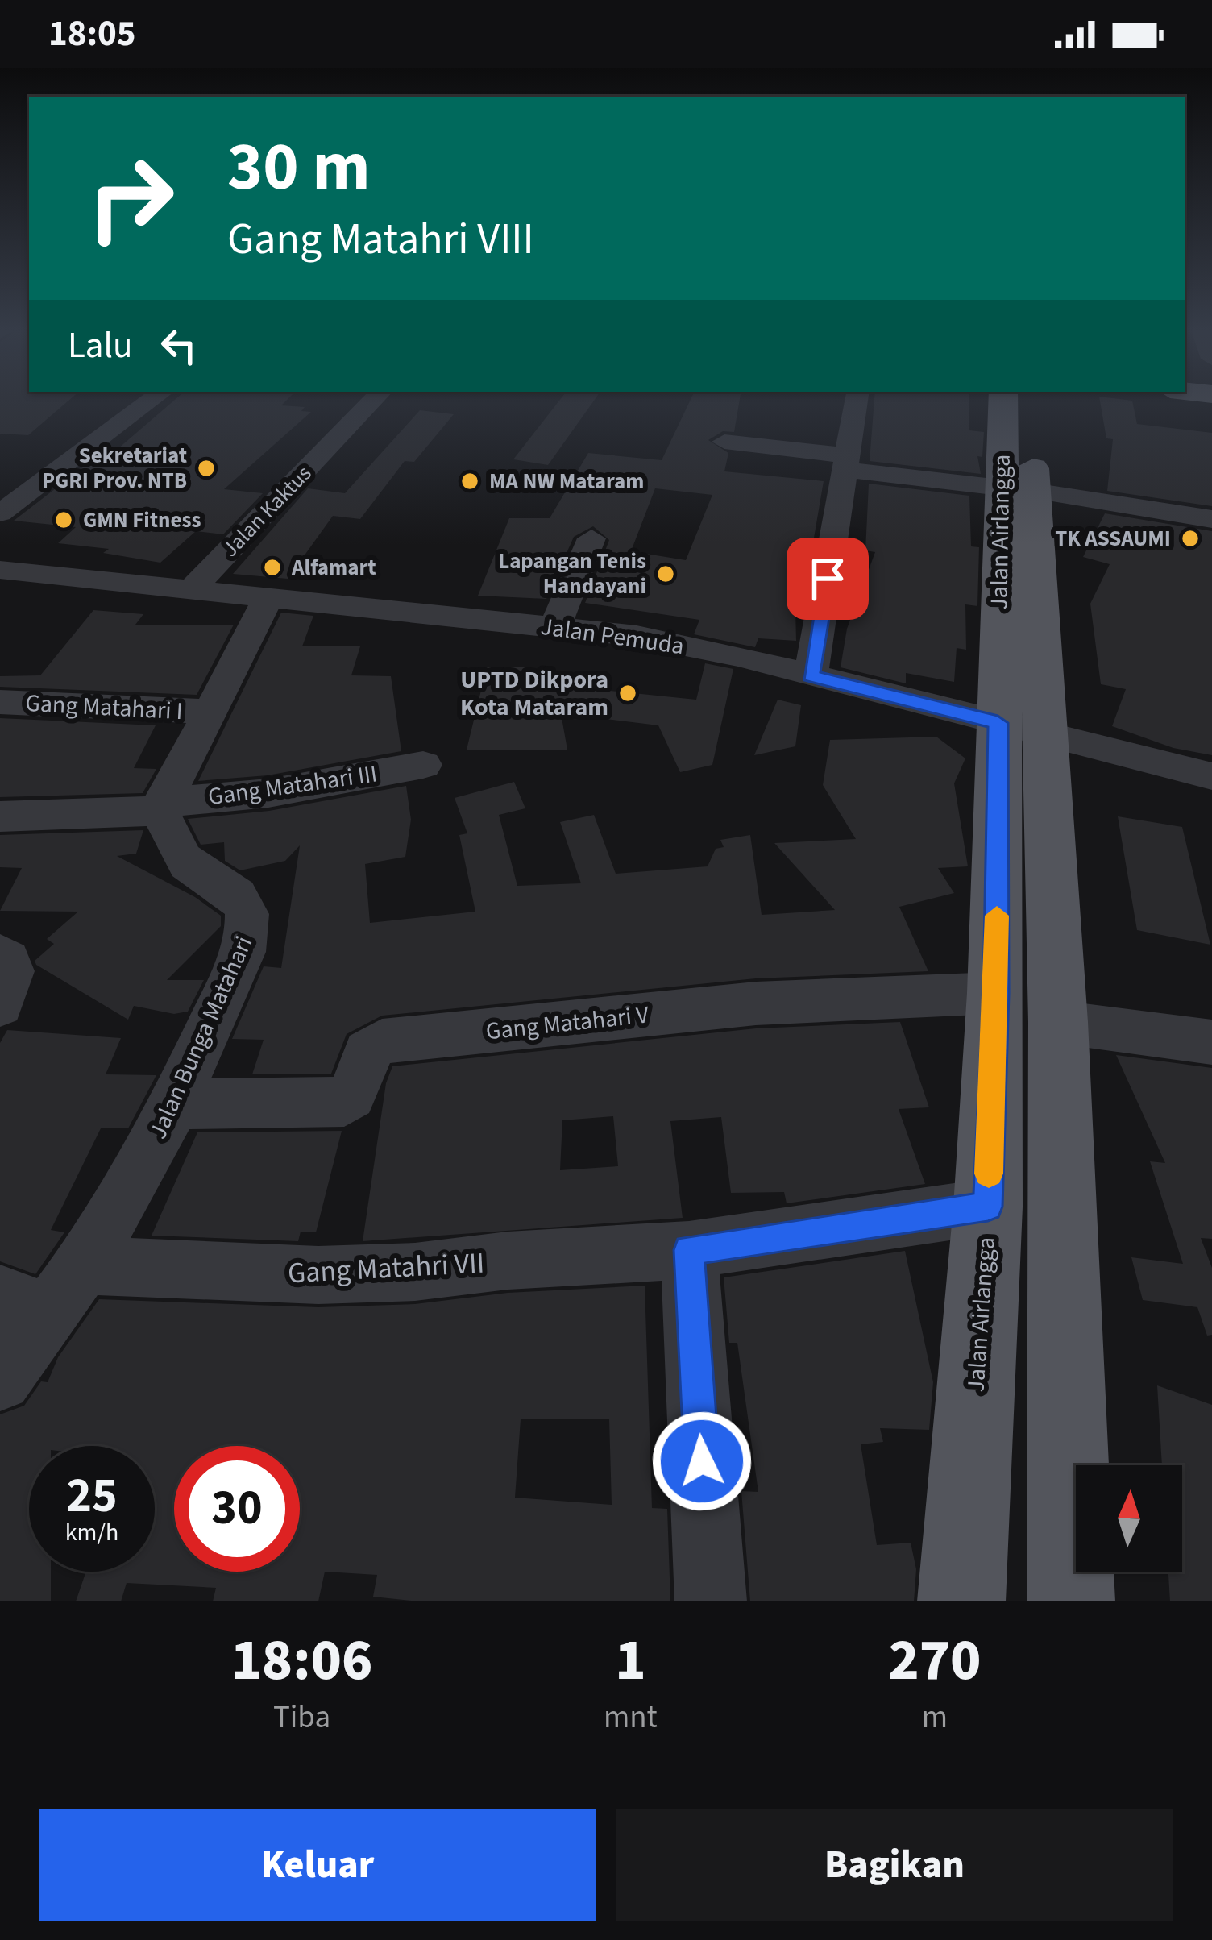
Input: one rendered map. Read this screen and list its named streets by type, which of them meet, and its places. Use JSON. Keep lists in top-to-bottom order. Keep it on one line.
{"streets":{"main road":["Jalan Airlangga"],"street":["Jalan Kaktus","Jalan Pemuda","Gang Matahari I","Gang Matahari III","Gang Matahari V","Jalan Bunga Matahari","Gang Matahri VII"]},"crossings":[["Jalan Kaktus","Jalan Pemuda"],["Jalan Airlangga","Jalan Pemuda"],["Jalan Airlangga","Gang Matahari V"],["Jalan Airlangga","Gang Matahri VII"],["Gang Matahari III","Jalan Bunga Matahari"],["Gang Matahari V","Jalan Bunga Matahari"],["Jalan Bunga Matahari","Gang Matahri VII"]],"places":["Sekretariat PGRI Prov. NTB","MA NW Mataram","GMN Fitness","TK ASSAUMI","Alfamart","Lapangan Tenis Handayani","UPTD Dikpora Kota Mataram"],"north":"top","page":{"status":"18:05","turn":["30 m","Gang Matahri VIII"],"then":"Lalu","speed":"25 km/h","limit":"30","eta":["18:06","Tiba","1","mnt","270","m"],"buttons":["Keluar","Bagikan"]}}
